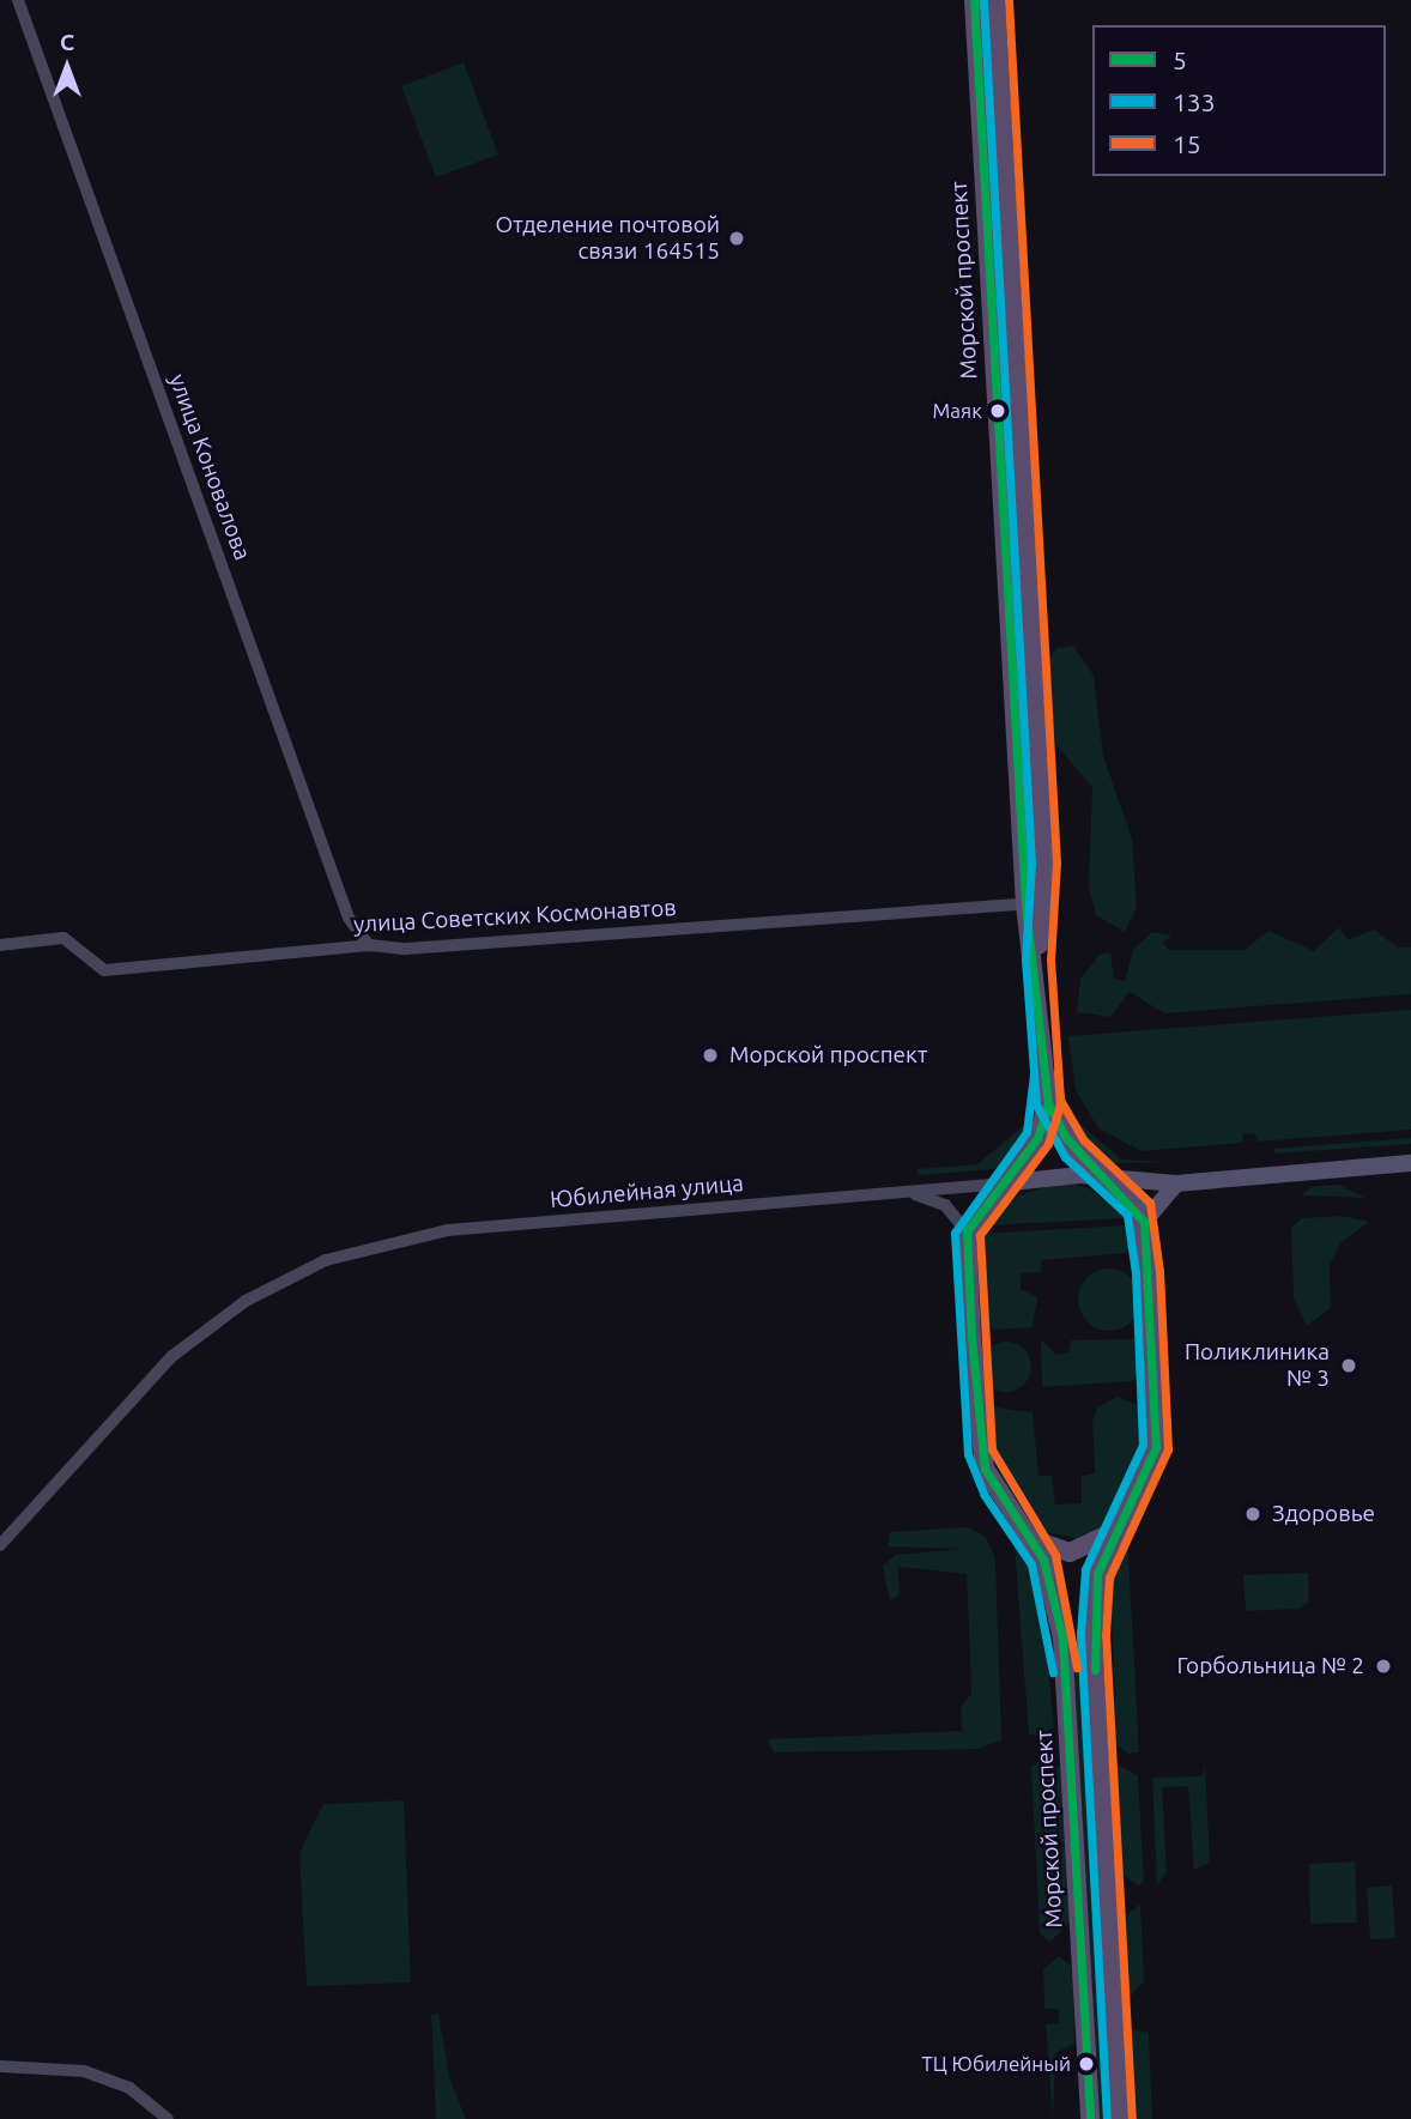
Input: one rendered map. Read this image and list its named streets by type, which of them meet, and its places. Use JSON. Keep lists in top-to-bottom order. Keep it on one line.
{"streets":{"main road":["Морской проспект","Юбилейная улица"],"street":["улица Коновалова","улица Советских Космонавтов"]},"crossings":[["Морской проспект","улица Советских Космонавтов"],["Морской проспект","Юбилейная улица"],["улица Коновалова","улица Советских Космонавтов"]],"places":["Отделение почтовой связи 164515","Маяк","Морской проспект","Поликлиника № 3","Здоровье","Горбольница № 2","ТЦ Юбилейный"],"lines":["transit line 5","transit line 15","transit line 133"],"legend":["5","133","15"],"north":"top"}
